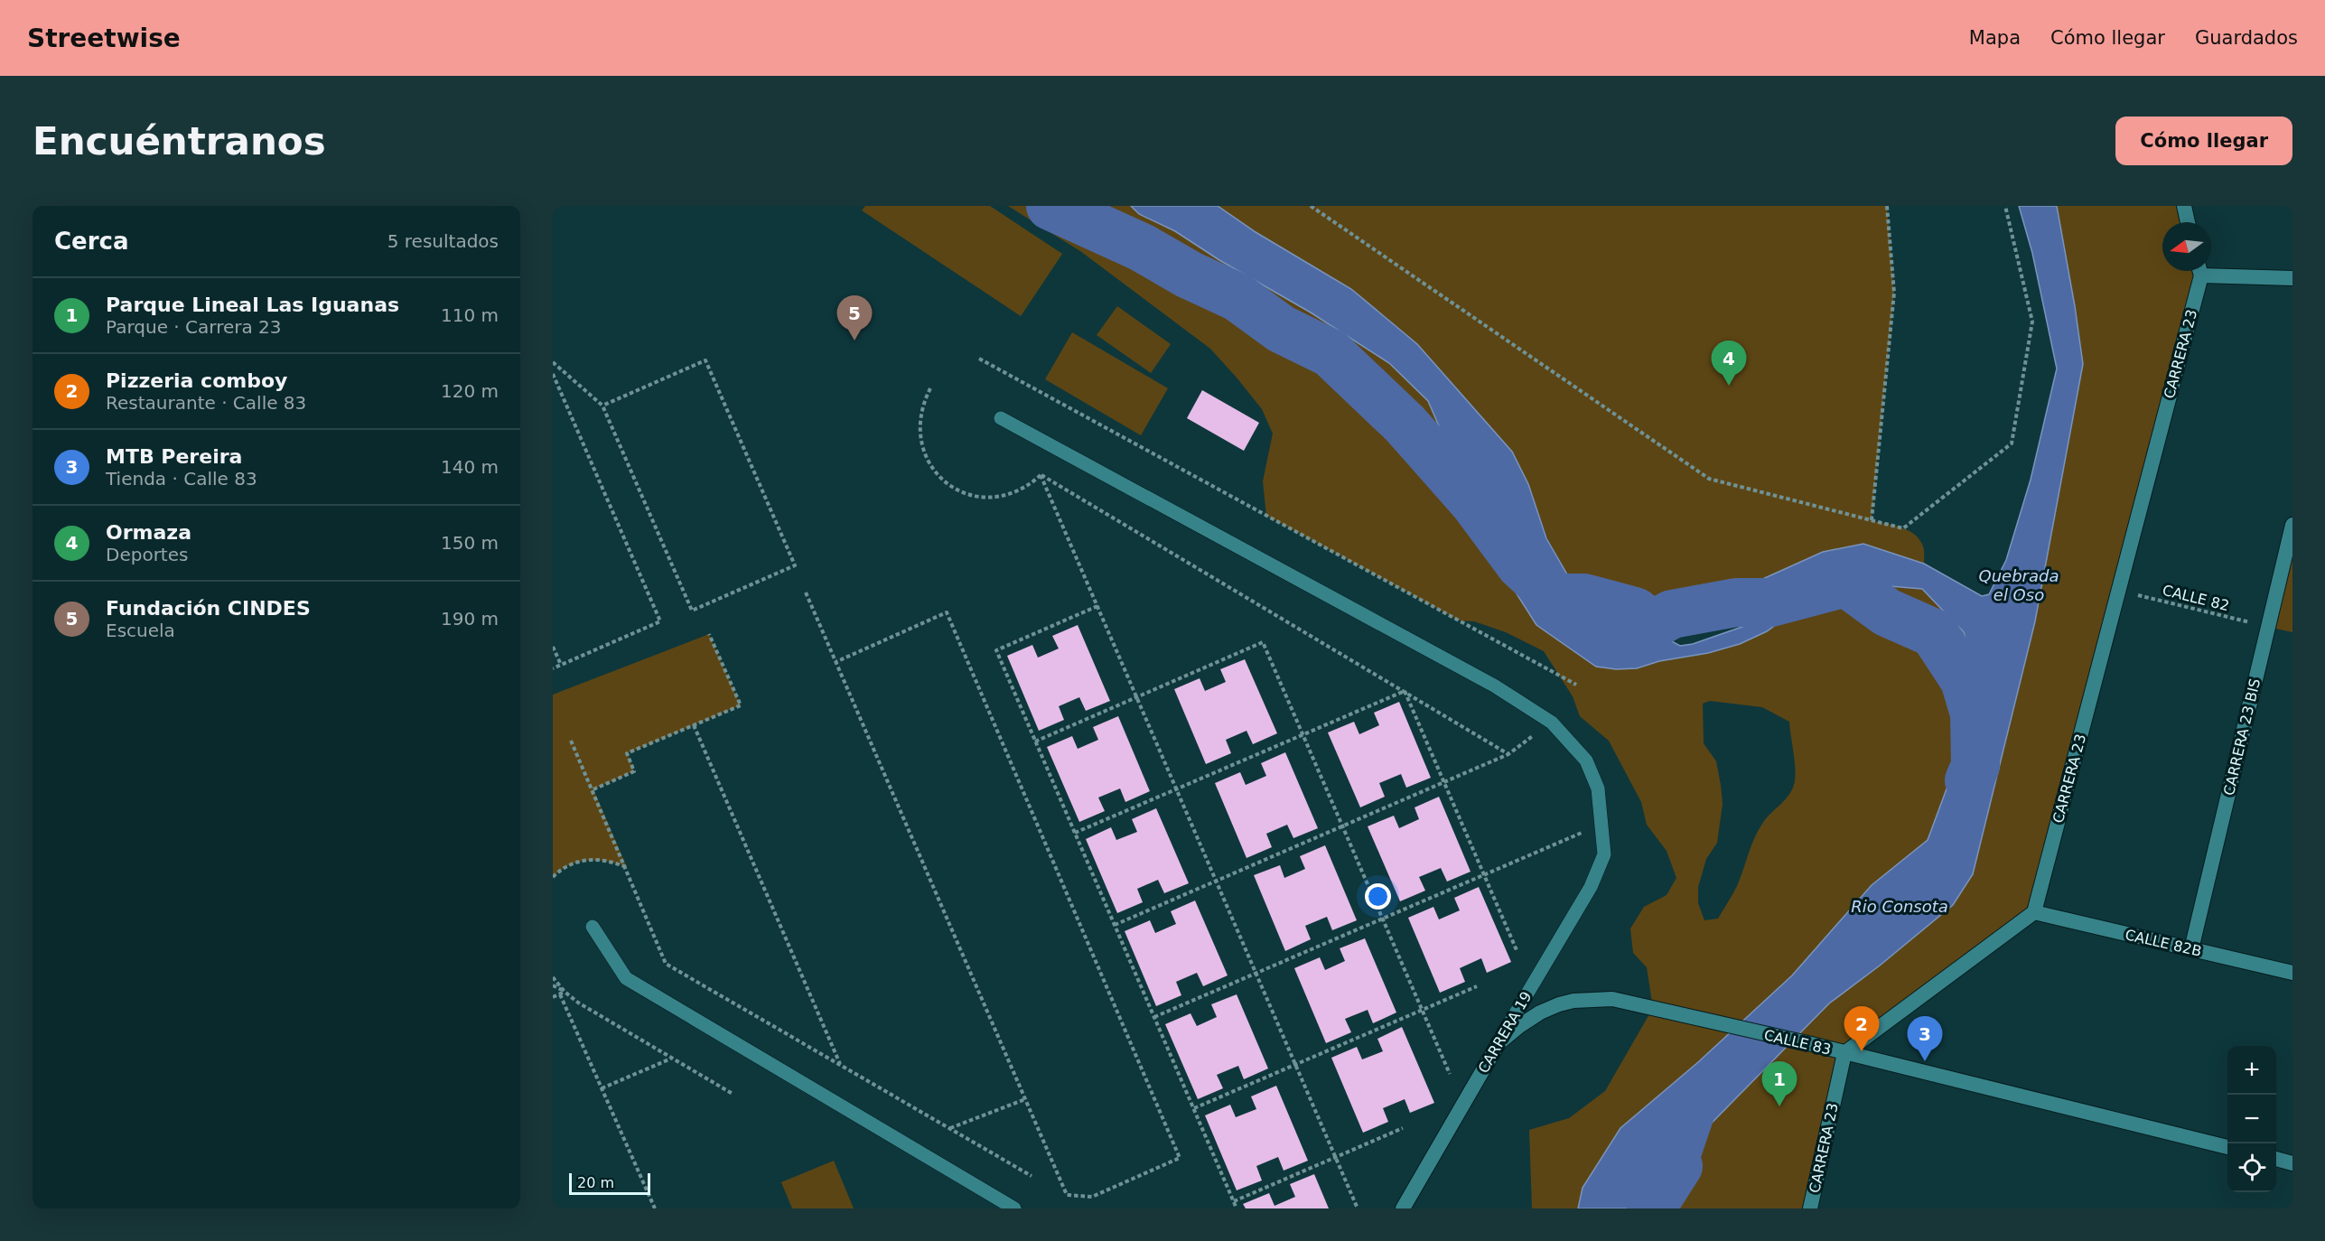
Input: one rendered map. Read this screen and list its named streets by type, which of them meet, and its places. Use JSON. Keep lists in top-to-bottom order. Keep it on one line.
{"streets":{"street":["CARRERA 23","CARRERA 23 BIS","CALLE 82B","CARRERA 19","CALLE 83"],"path":["CALLE 82"]},"crossings":[["CARRERA 23","CALLE 82"],["CARRERA 23","CALLE 82B"],["CARRERA 23","CALLE 83"],["CALLE 82","CARRERA 23 BIS"],["CARRERA 23 BIS","CALLE 82B"],["CARRERA 19","CALLE 83"]],"water":["Quebrada el Oso","Rio Consota"],"scale_bar":"20 m","north":"left","page":{"header":"Streetwise","nav":["Mapa","Cómo llegar","Guardados"],"buttons":"Cómo llegar","title":"Encuéntranos","heading":["Cerca","5 resultados"],"list":[{"mark":"1","name":"Parque Lineal Las Iguanas","note":"Parque · Carrera 23","value":"110 m"},{"mark":"2","name":"Pizzeria comboy","note":"Restaurante · Calle 83","value":"120 m"},{"mark":"3","name":"MTB Pereira","note":"Tienda · Calle 83","value":"140 m"},{"mark":"4","name":"Ormaza","note":"Deportes","value":"150 m"},{"mark":"5","name":"Fundación CINDES","note":"Escuela","value":"190 m"}],"pins":["5","4","2","3","1"],"map_buttons":["+","−"],"scale":"20 m"}}
